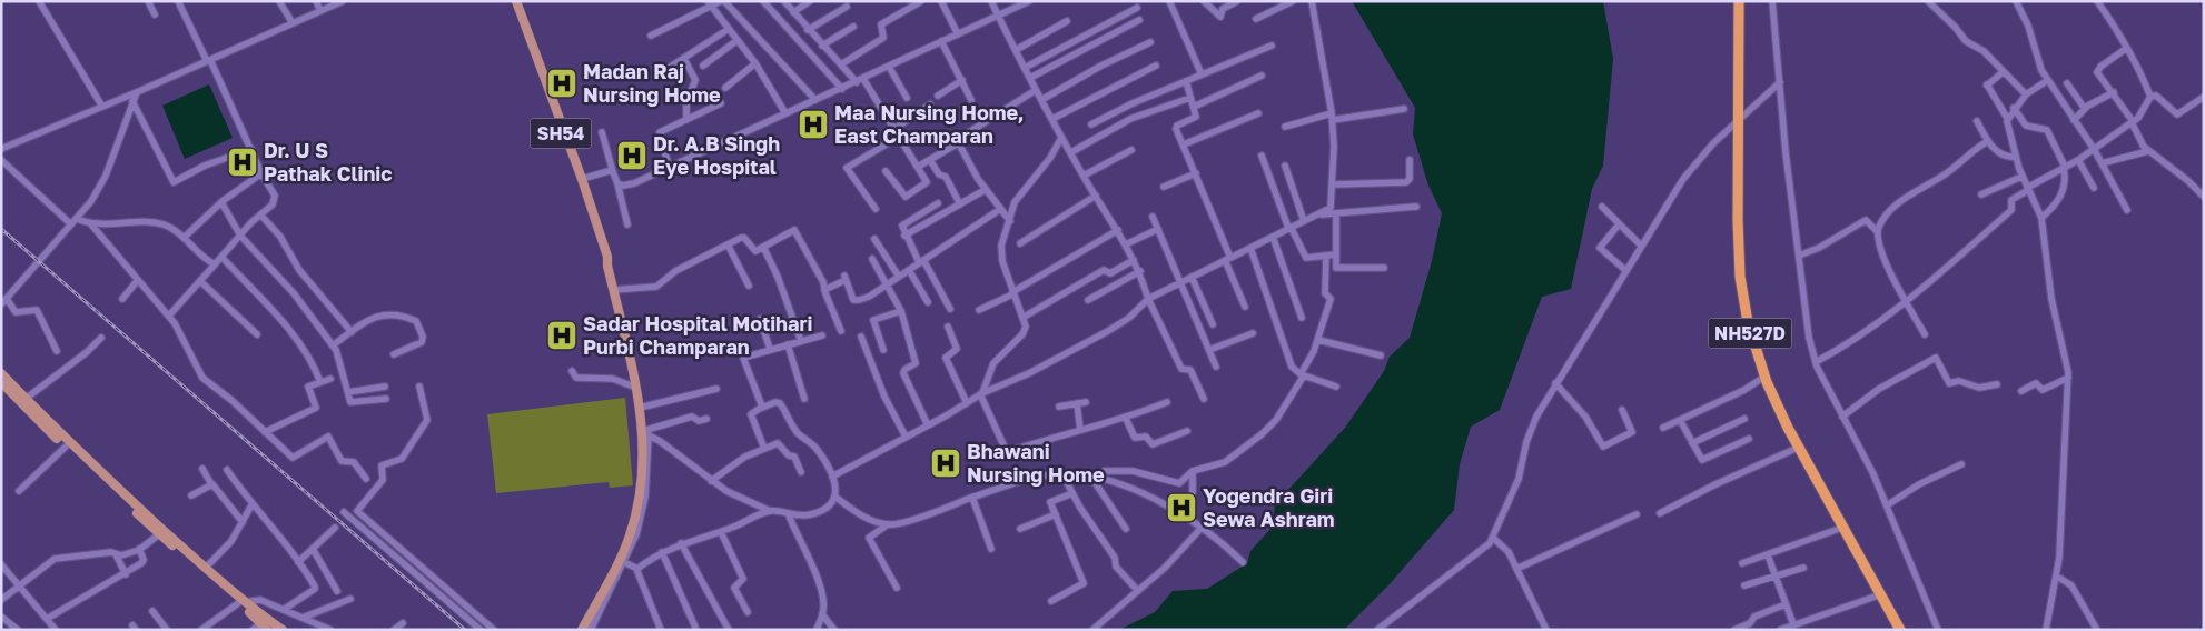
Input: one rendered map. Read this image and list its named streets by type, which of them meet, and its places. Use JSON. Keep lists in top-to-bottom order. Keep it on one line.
{"streets":{"highway":["NH527D"],"main road":["SH54"]},"places":{"hospital":["Madan Raj Nursing Home","Maa Nursing Home, East Champaran","Dr. A.B Singh Eye Hospital","Dr. U S Pathak Clinic","Sadar Hospital Motihari Purbi Champaran","Bhawani Nursing Home","Yogendra Giri Sewa Ashram"]}}
